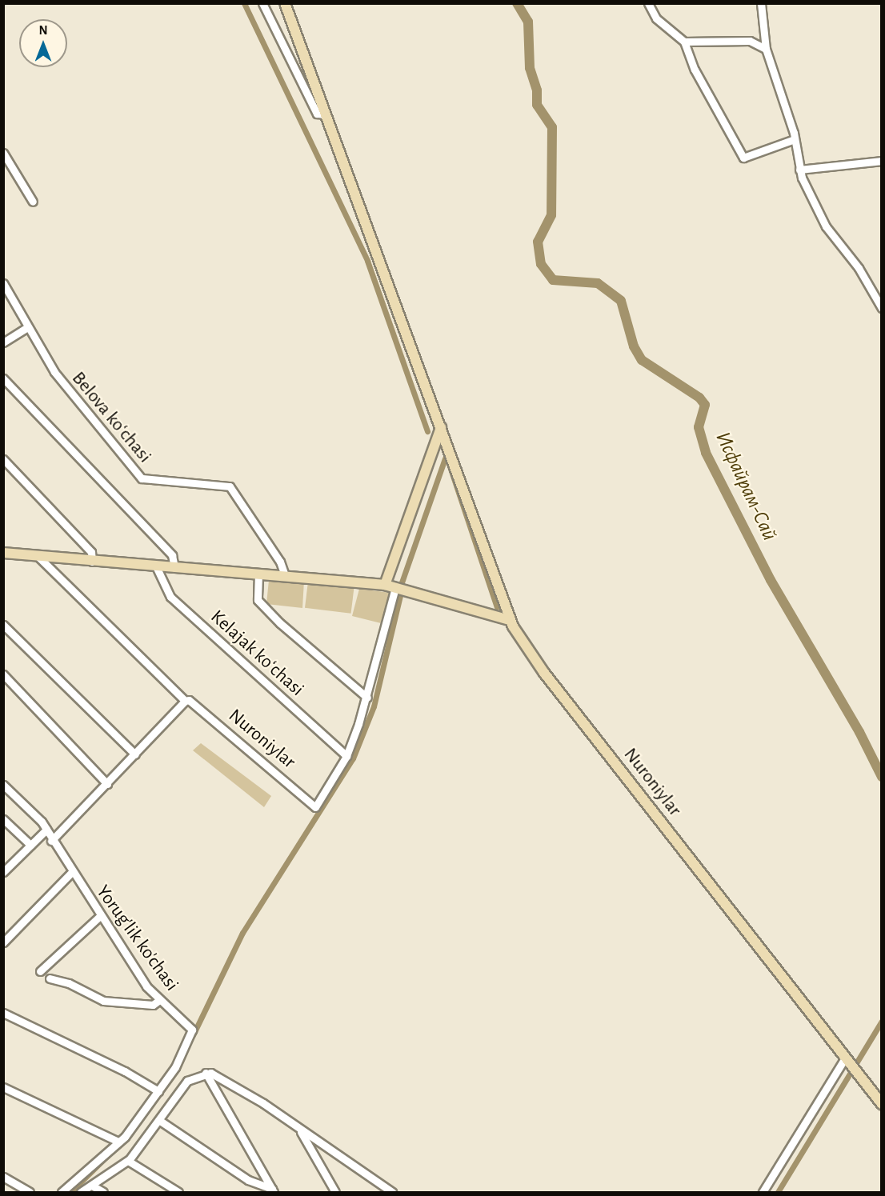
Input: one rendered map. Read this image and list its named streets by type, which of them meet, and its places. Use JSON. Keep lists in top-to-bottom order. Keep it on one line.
{"streets":{"main road":["Nuroniylar"],"street":["Belova koʻchasi","Kelajak koʻchasi","Yorug'lik ko'chasi"]},"crossings":[["Kelajak koʻchasi","Nuroniylar"]],"water":["Исфайрам-Сай"],"north":"top"}
